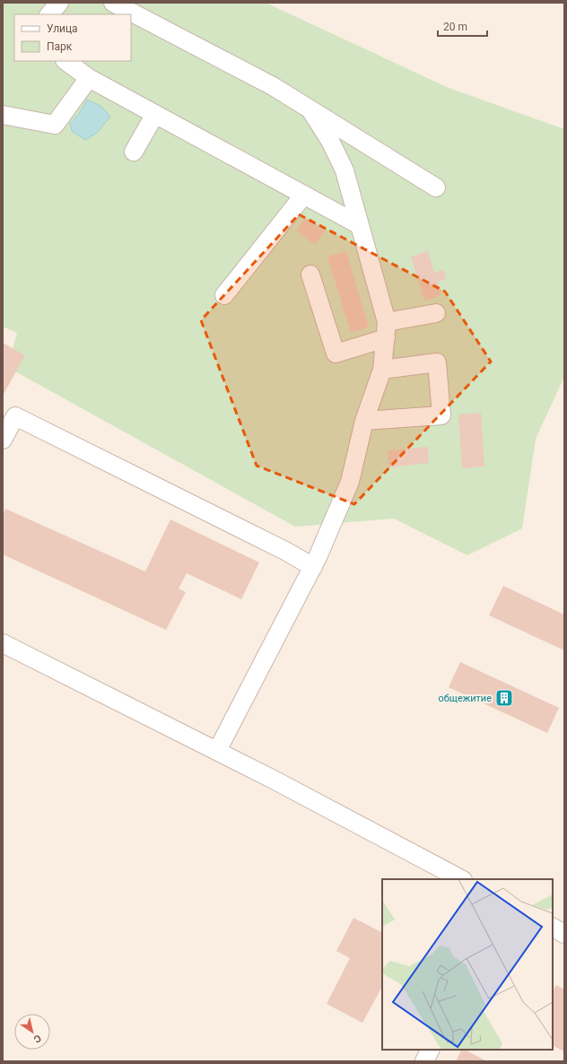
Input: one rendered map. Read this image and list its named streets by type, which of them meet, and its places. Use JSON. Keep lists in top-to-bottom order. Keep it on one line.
{"places":{"building":["общежитие"]},"legend":["Улица","Парк"],"scale_bar":"20 m","north":"bottom right"}
